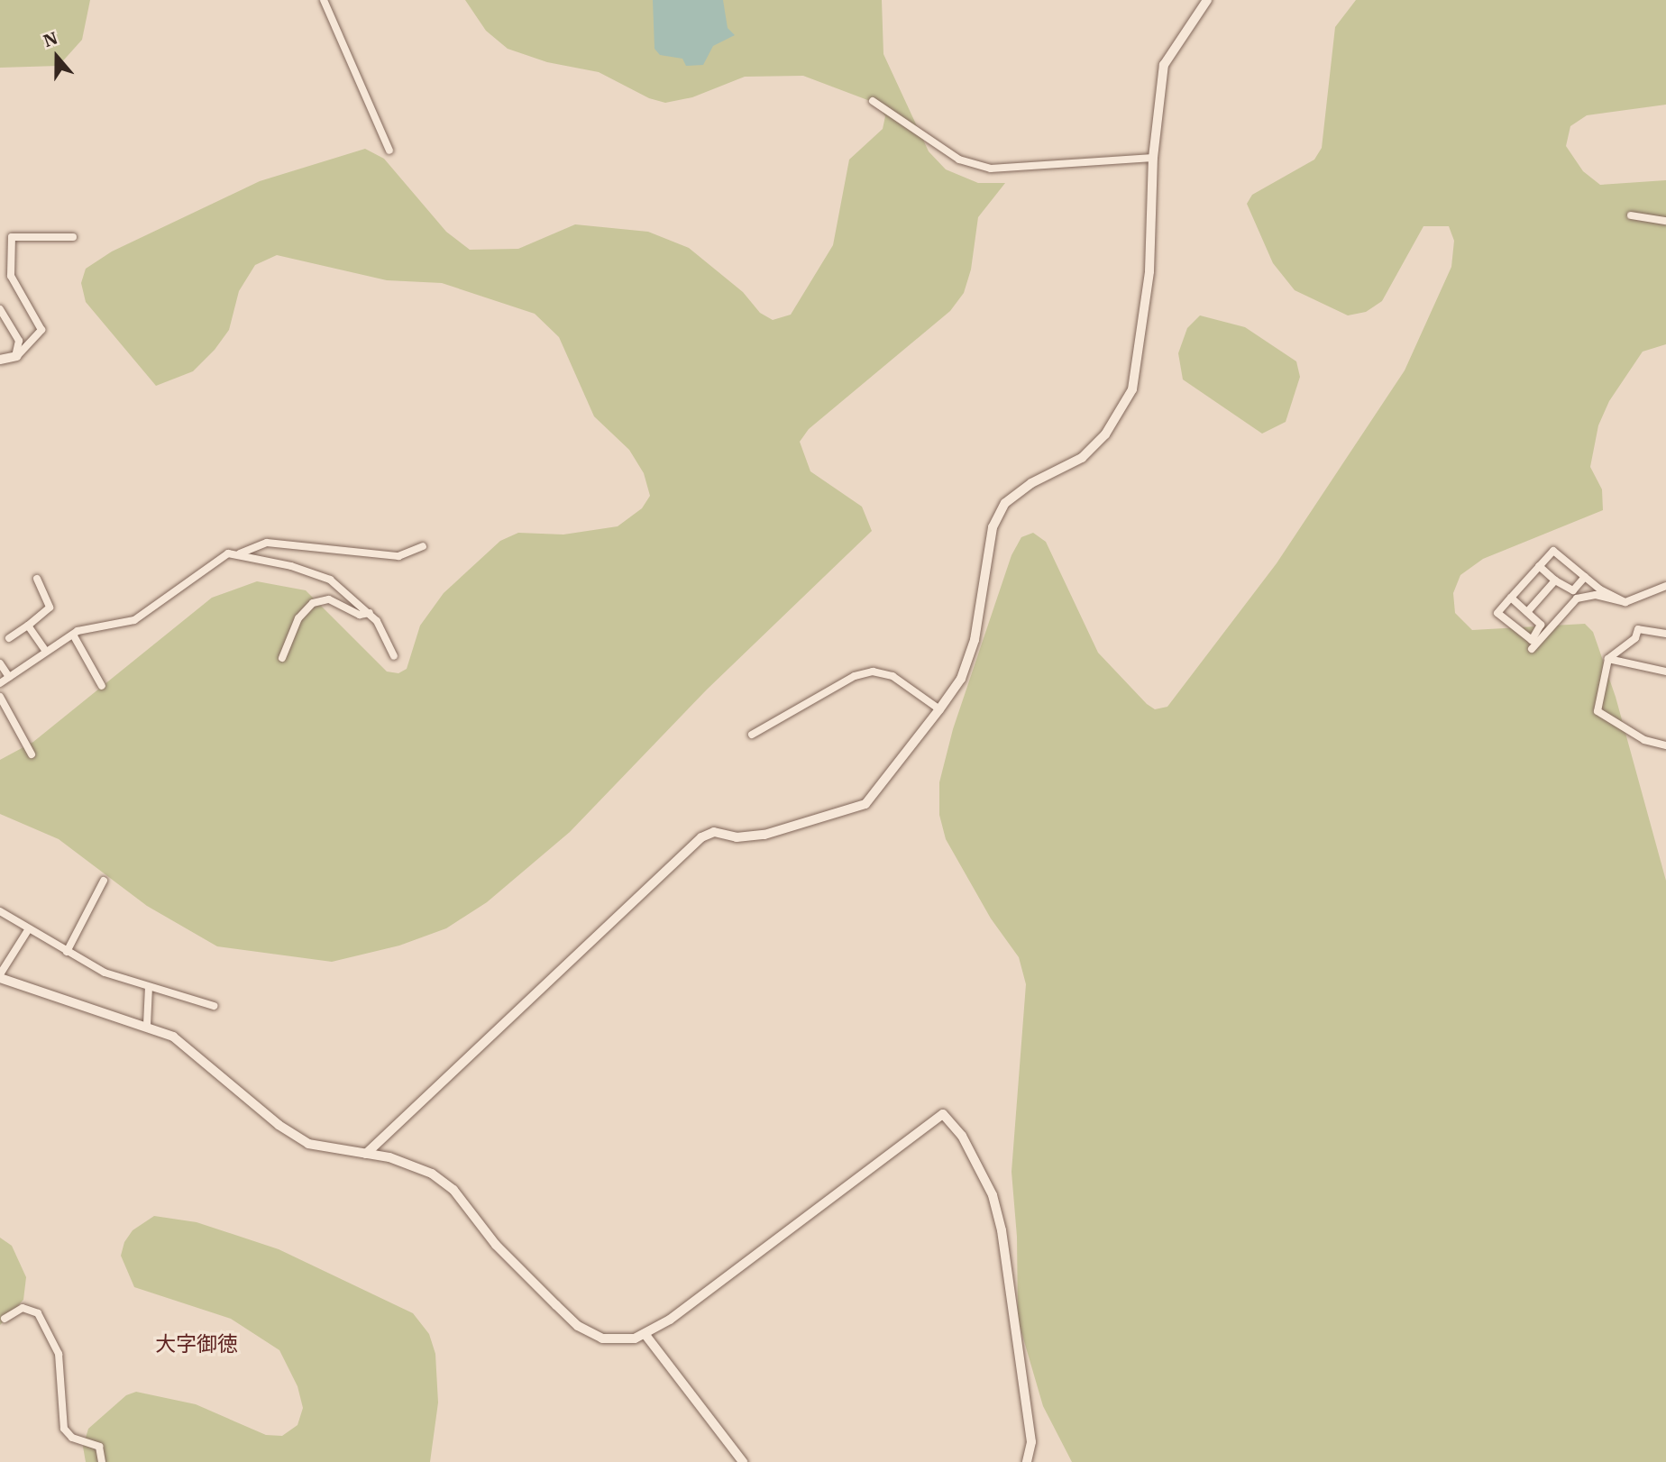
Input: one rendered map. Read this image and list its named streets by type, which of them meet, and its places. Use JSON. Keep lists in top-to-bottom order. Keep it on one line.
{"districts":["大字御徳"],"north":"top"}
